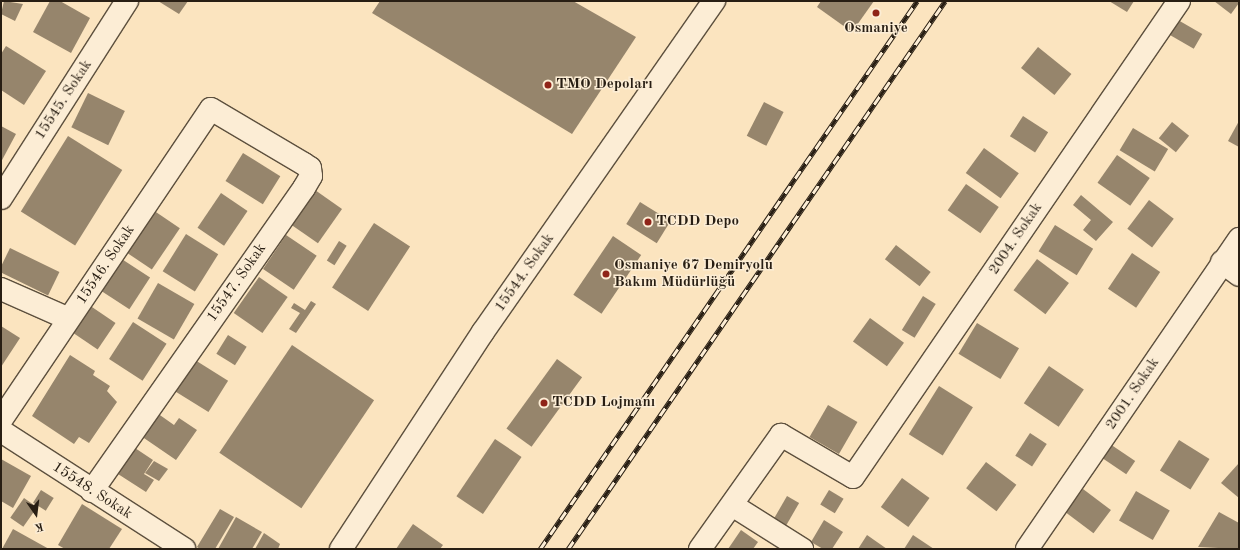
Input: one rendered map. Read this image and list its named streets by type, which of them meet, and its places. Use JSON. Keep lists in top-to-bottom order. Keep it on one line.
{"streets":{"street":["15545. Sokak","2004. Sokak","15546. Sokak","15544. Sokak","15547. Sokak","2001. Sokak","15548. Sokak"]},"crossings":[["15546. Sokak","15547. Sokak"],["15547. Sokak","15548. Sokak"]],"places":["Osmaniye","TMO Depoları","TCDD Depo","Osmaniye 67 Demiryolu Bakım Müdürlüğü","TCDD Lojmanı"],"north":"bottom"}
